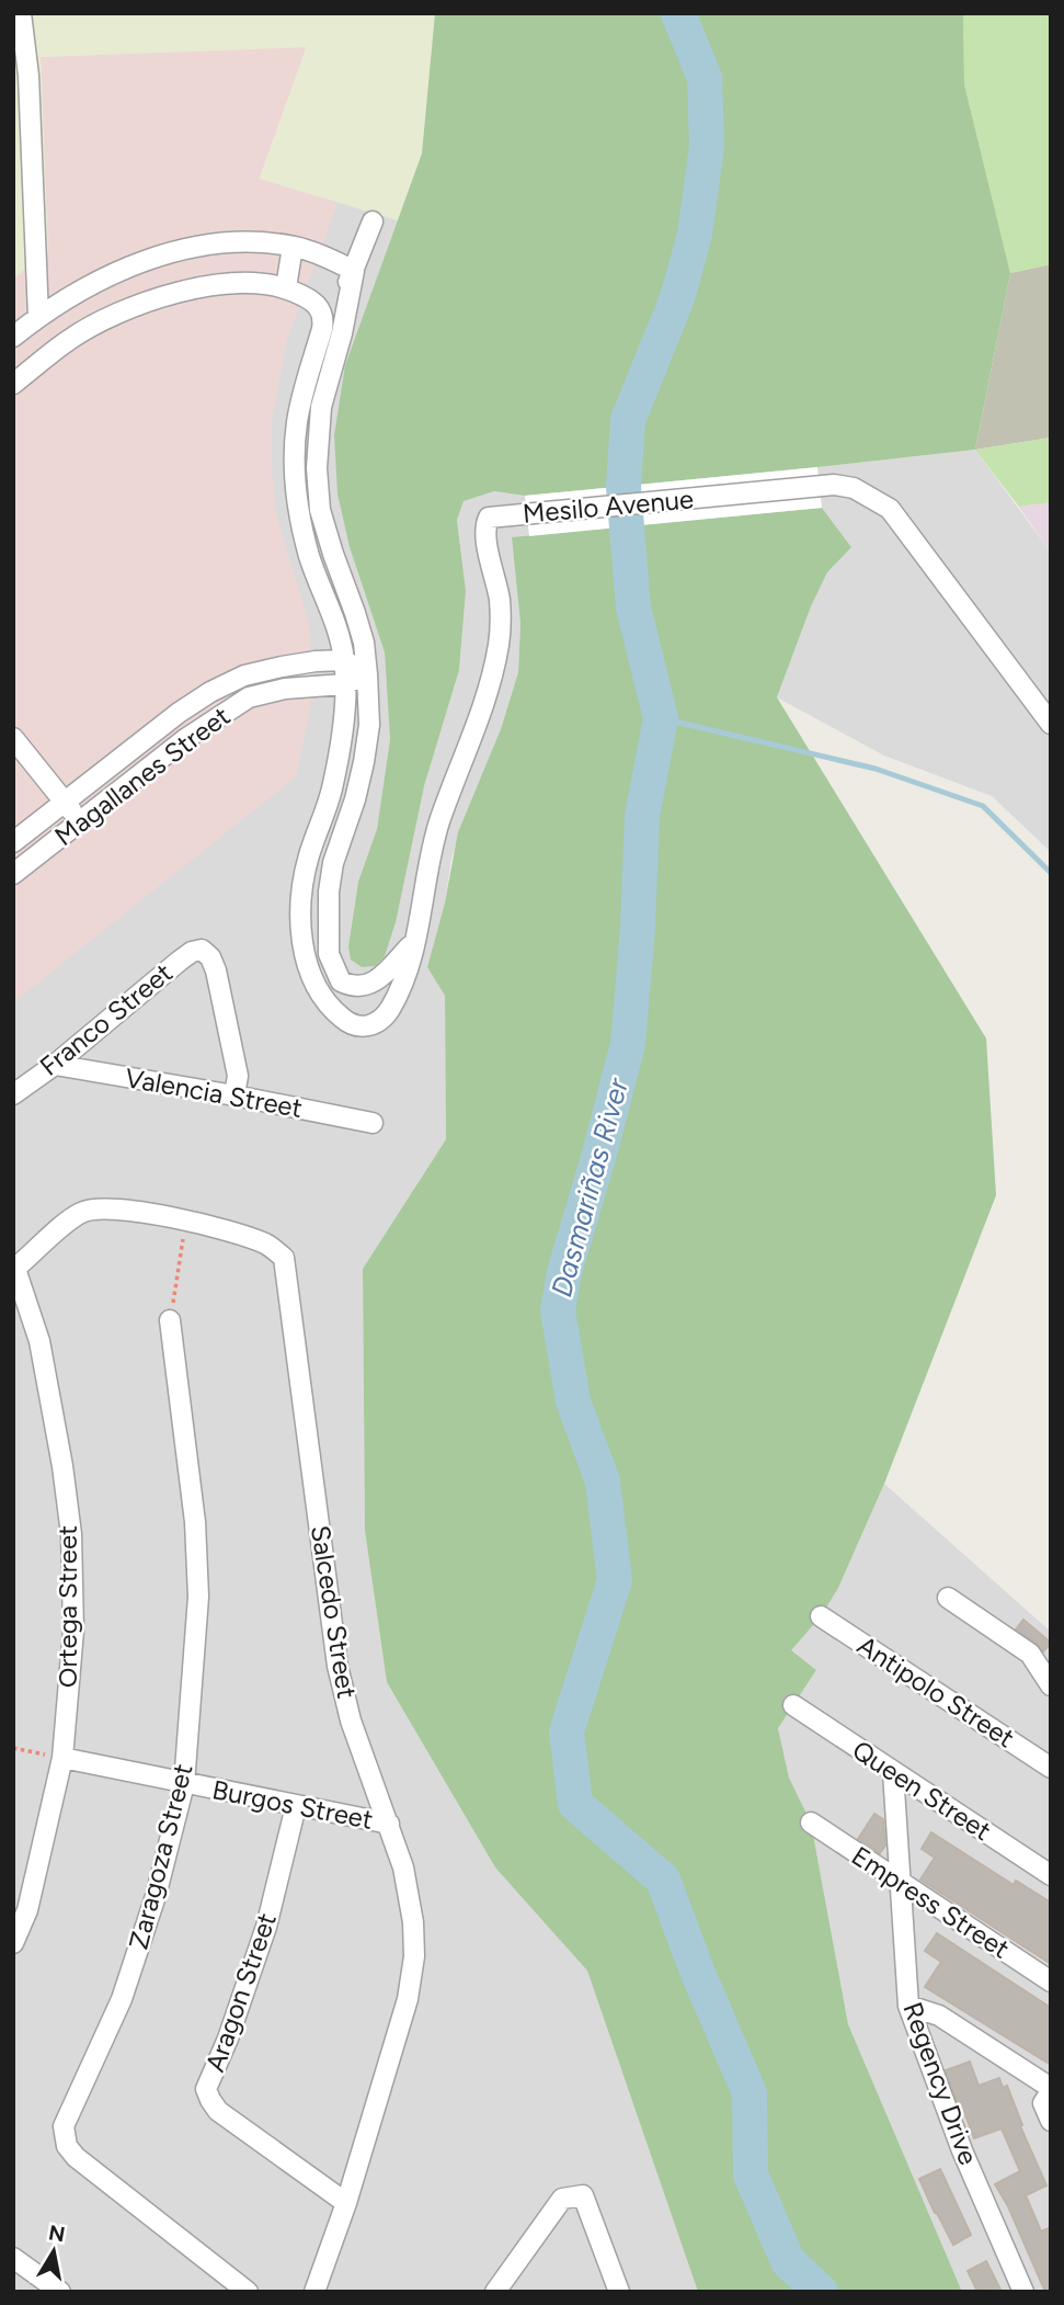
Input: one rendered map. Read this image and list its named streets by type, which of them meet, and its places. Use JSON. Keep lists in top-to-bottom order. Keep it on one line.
{"streets":{"street":["Mesilo Avenue","Magallanes Street","Franco Street","Valencia Street","Ortega Street","Salcedo Street","Antipolo Street","Queen Street","Burgos Street","Zaragoza Street","Empress Street","Aragon Street","Regency Drive"]},"crossings":[["Mesilo Avenue","Magallanes Street"],["Franco Street","Valencia Street"],["Ortega Street","Salcedo Street"],["Ortega Street","Burgos Street"],["Salcedo Street","Burgos Street"],["Salcedo Street","Aragon Street"],["Queen Street","Regency Drive"],["Burgos Street","Zaragoza Street"],["Burgos Street","Aragon Street"],["Empress Street","Regency Drive"]],"water":["Dasmariñas River"],"north":"top"}
